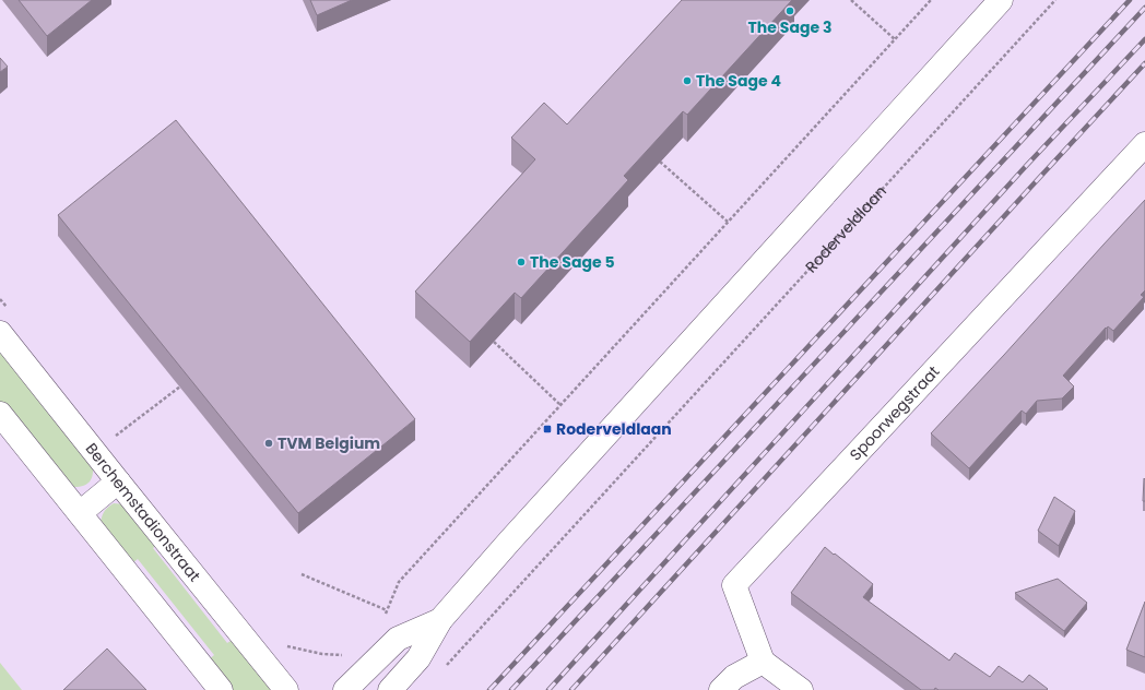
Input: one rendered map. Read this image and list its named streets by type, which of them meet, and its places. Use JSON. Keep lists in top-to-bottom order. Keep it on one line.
{"streets":{"street":["Spoorwegstraat","Berchemstadionstraat"],"path":["Roderveldlaan"]},"places":{"other":["The Sage 3","The Sage 4","The Sage 5","TVM Belgium"],"transit":["Roderveldlaan"]}}
